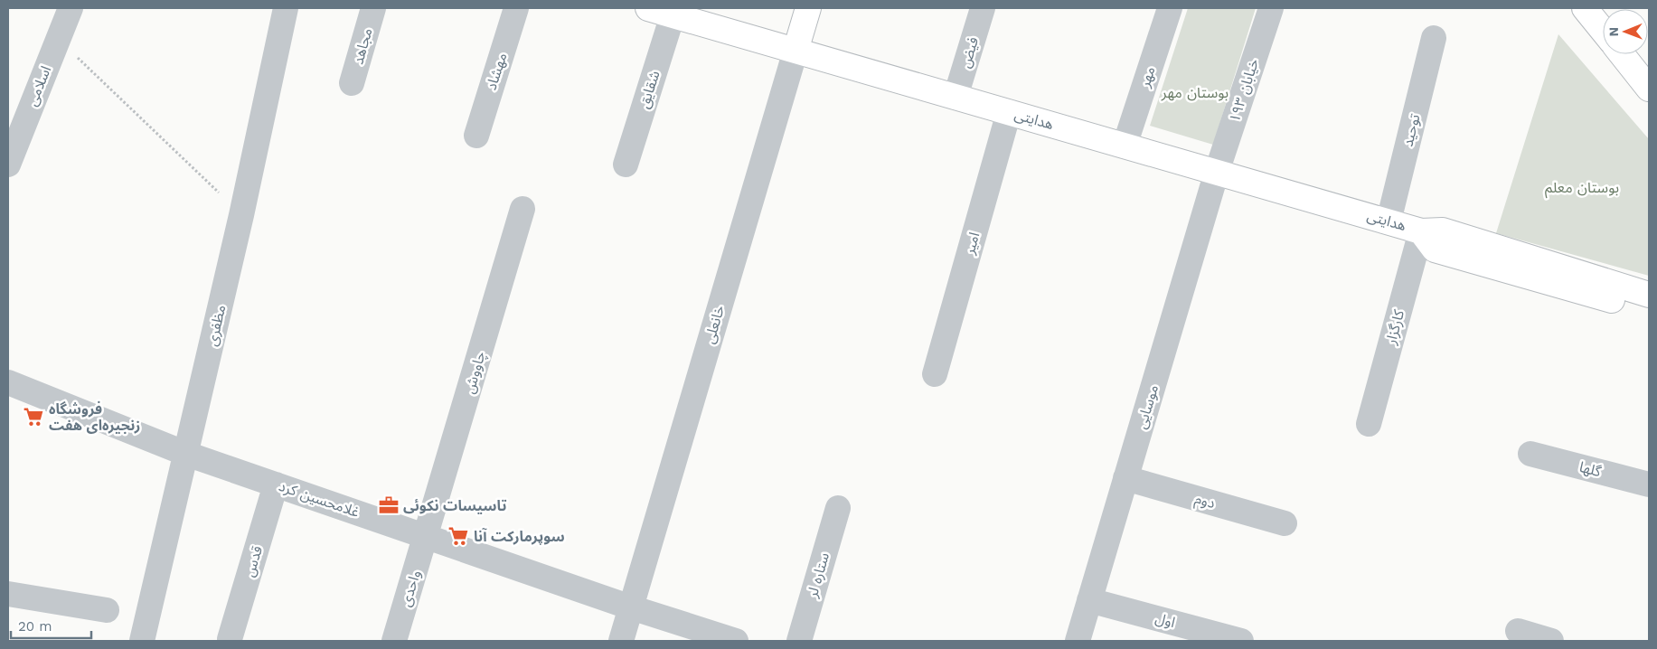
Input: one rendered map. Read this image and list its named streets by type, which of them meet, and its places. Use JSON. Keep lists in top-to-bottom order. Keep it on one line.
{"streets":{"main road":["هدایتی","خانعلی"],"street":["مجاهد","فیض","مهشاد","مهر","اسلامی","شقایق","خیابان ۱۹۳","توحید","امیر","مظفری","کارگزار","چاووش","موسایی","گلها","غلامحسین کرد","دوم","قدس","ستاره لر","واحدی","اول"]},"crossings":[["فیض","هدایتی"],["مهر","هدایتی"],["شقایق","هدایتی"],["خیابان ۱۹۳","هدایتی"],["خیابان ۱۹۳","موسایی"],["هدایتی","توحید"],["هدایتی","امیر"],["هدایتی","خانعلی"],["هدایتی","کارگزار"],["هدایتی","موسایی"],["خانعلی","غلامحسین کرد"],["مظفری","غلامحسین کرد"],["چاووش","غلامحسین کرد"],["چاووش","واحدی"],["موسایی","دوم"],["موسایی","اول"],["غلامحسین کرد","قدس"],["غلامحسین کرد","واحدی"]],"parks":["بوستان مهر","بوستان معلم"],"places":{"supermarket":["فروشگاه زنجیره‌ای هفت","سوپرمارکت آنا"],"office":["تاسیسات نکوئی"]},"scale_bar":"20 m","north":"left"}
